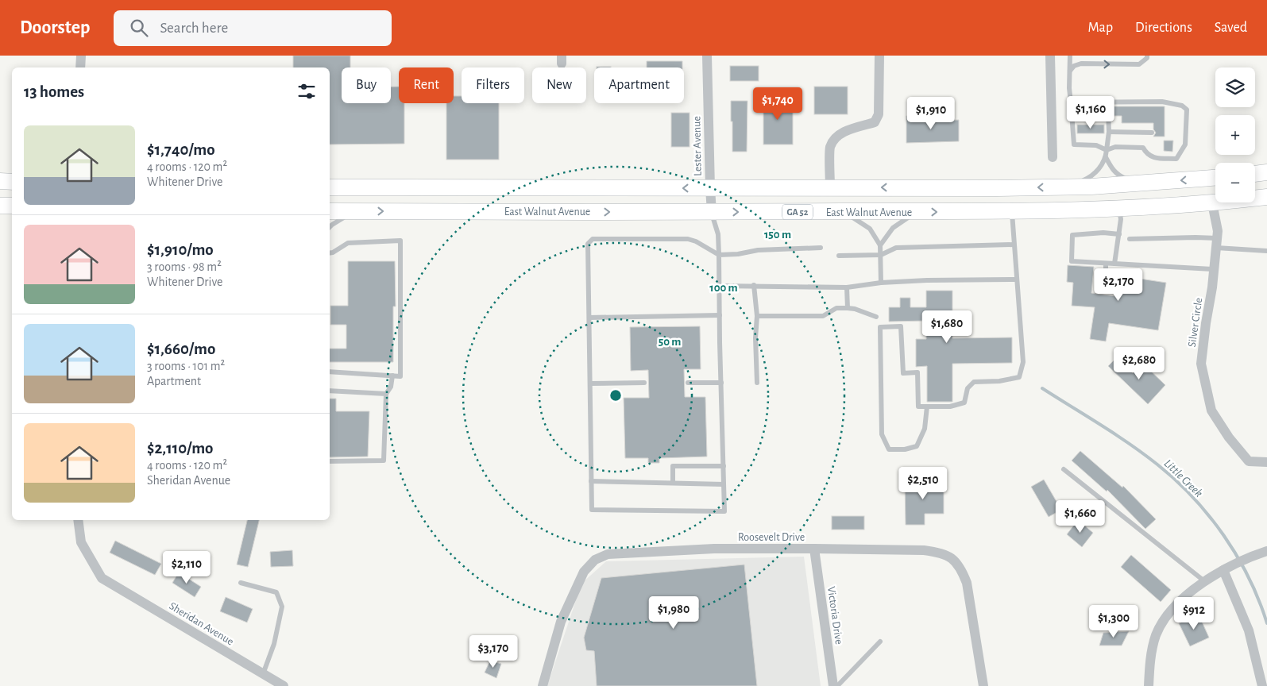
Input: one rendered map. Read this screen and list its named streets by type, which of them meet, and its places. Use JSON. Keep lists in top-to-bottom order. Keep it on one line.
{"streets":{"main road":["East Walnut Avenue","GA 52"],"street":["Lester Avenue","Silver Circle","Roosevelt Drive","Victoria Drive","Sheridan Avenue"]},"crossings":[["Lester Avenue","East Walnut Avenue"],["East Walnut Avenue","Silver Circle"],["Roosevelt Drive","Victoria Drive"]],"water":["Little Creek"],"page":{"header":"Doorstep","search":"Search here","nav":["Map","Directions","Saved"],"map_buttons":["+","−"],"chip":["Buy","Rent","Filters","New","Apartment"],"heading":"13 homes","price":["$1,740","$1,160","$1,910","$2,170","$1,680","$2,680","$2,510","$1,660","$2,110","$1,980","$912","$1,300","$3,170"],"list":[{"name":"$1,740/mo","note":"4 rooms · 120 m² · Whitener Drive"},{"name":"$1,910/mo","note":"3 rooms · 98 m² · Whitener Drive"},{"name":"$1,660/mo","note":"3 rooms · 101 m² · Apartment"},{"name":"$2,110/mo","note":"4 rooms · 120 m² · Sheridan Avenue"}]},"rings":["150 m","100 m","50 m"]}
